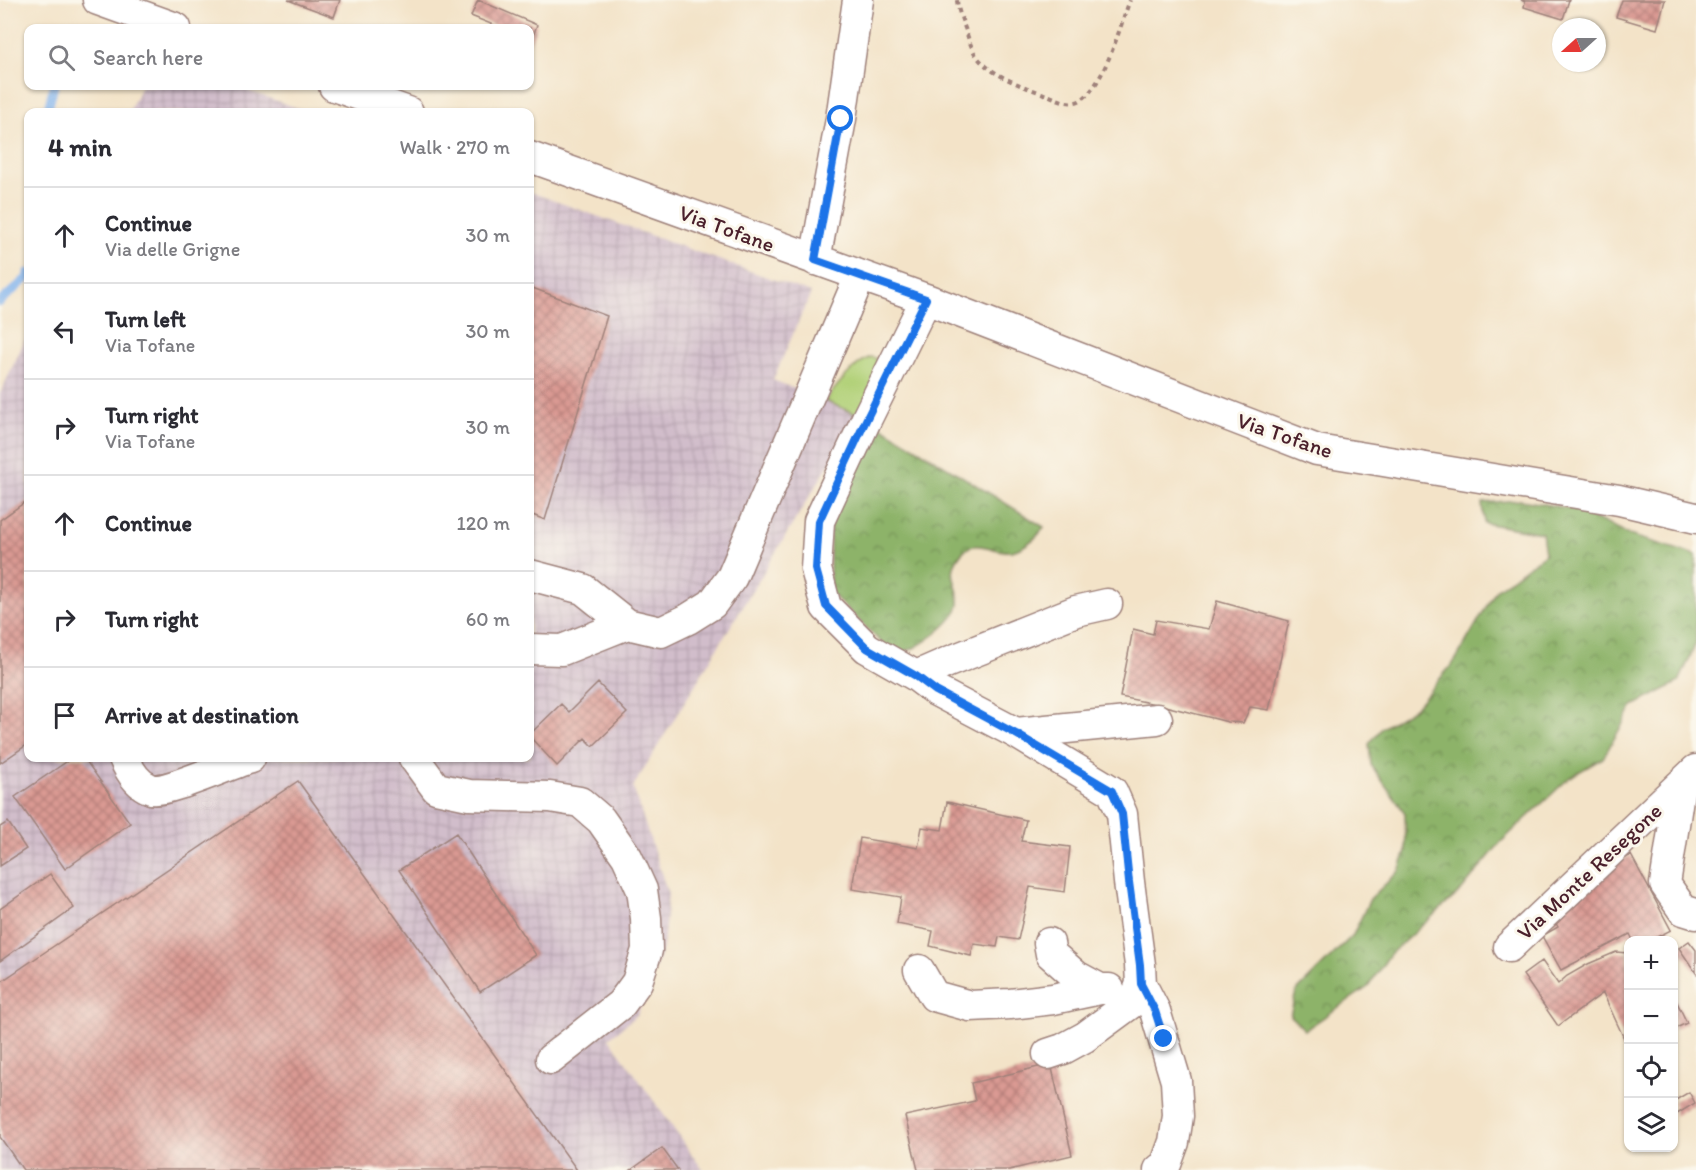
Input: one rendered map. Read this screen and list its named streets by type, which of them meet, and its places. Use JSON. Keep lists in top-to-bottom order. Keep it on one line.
{"streets":{"street":["Via Tofane","Via Monte Resegone"]},"north":"left","page":{"search":"Search here","heading":["4 min","Walk · 270 m"],"list":[["Continue","Via delle Grigne","30 m"],["Turn left","Via Tofane","30 m"],["Turn right","Via Tofane","30 m"],["Continue","120 m"],["Turn right","60 m"],"Arrive at destination"],"map_buttons":["+","−"]}}
